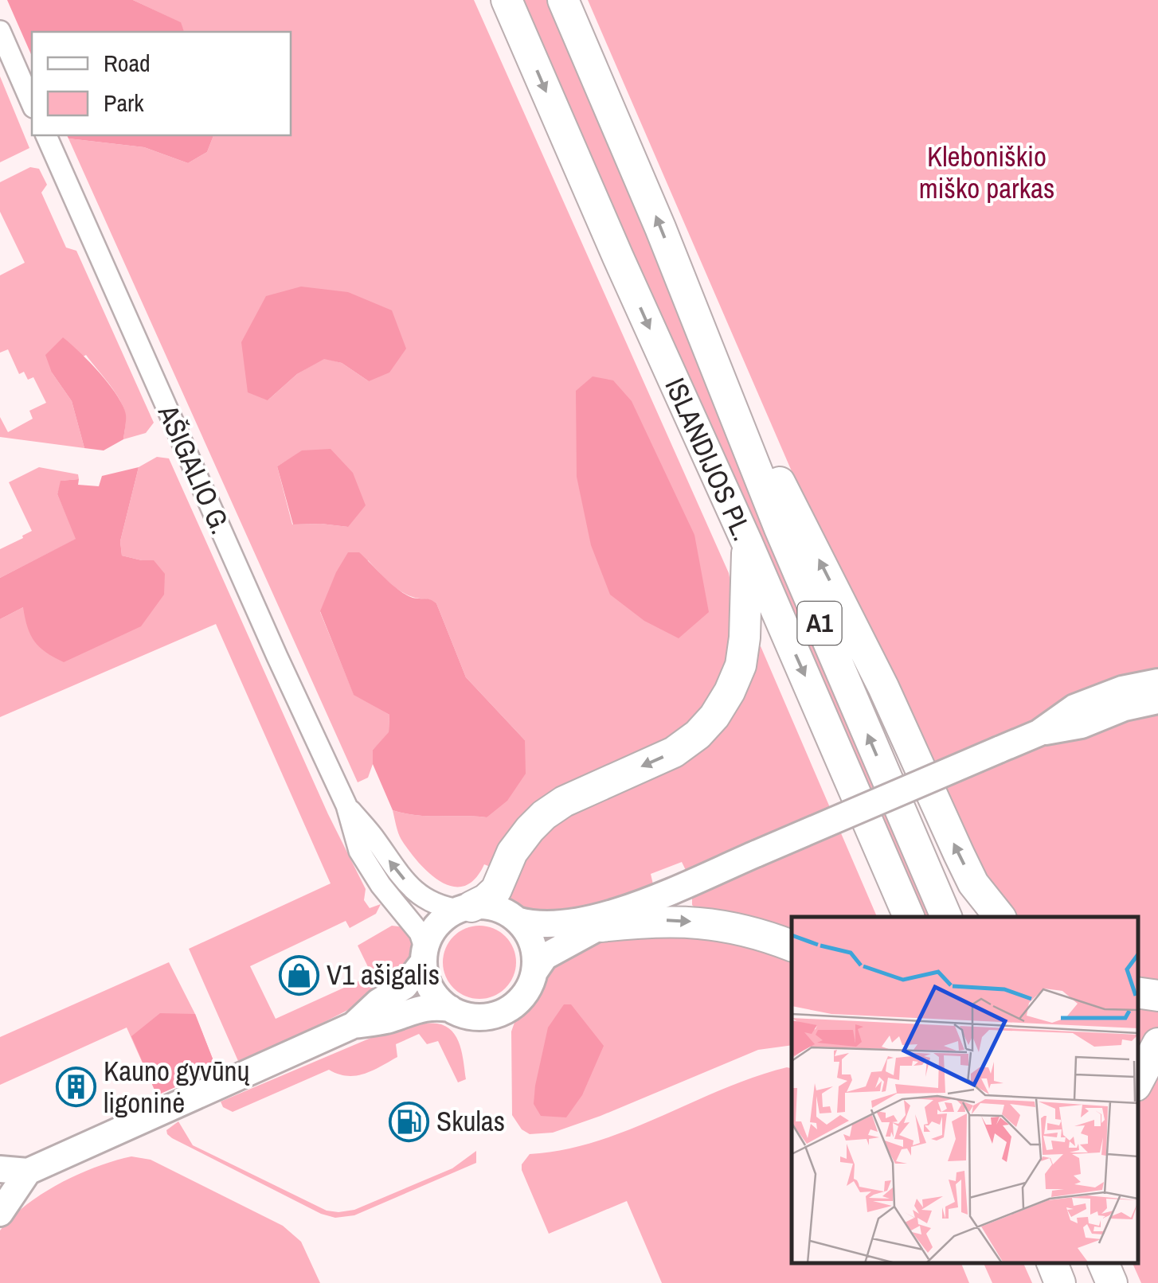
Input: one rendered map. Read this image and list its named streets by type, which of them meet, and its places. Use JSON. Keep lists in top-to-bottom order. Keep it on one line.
{"streets":{"highway":["ISLANDIJOS PL.","A1"],"street":["AŠIGALIO G."]},"parks":["Kleboniškio miško parkas"],"places":{"shop":["V1 ašigalis"],"building":["Kauno gyvūnų ligoninė"],"fuel station":["Skulas"]},"legend":["Road","Park"]}
